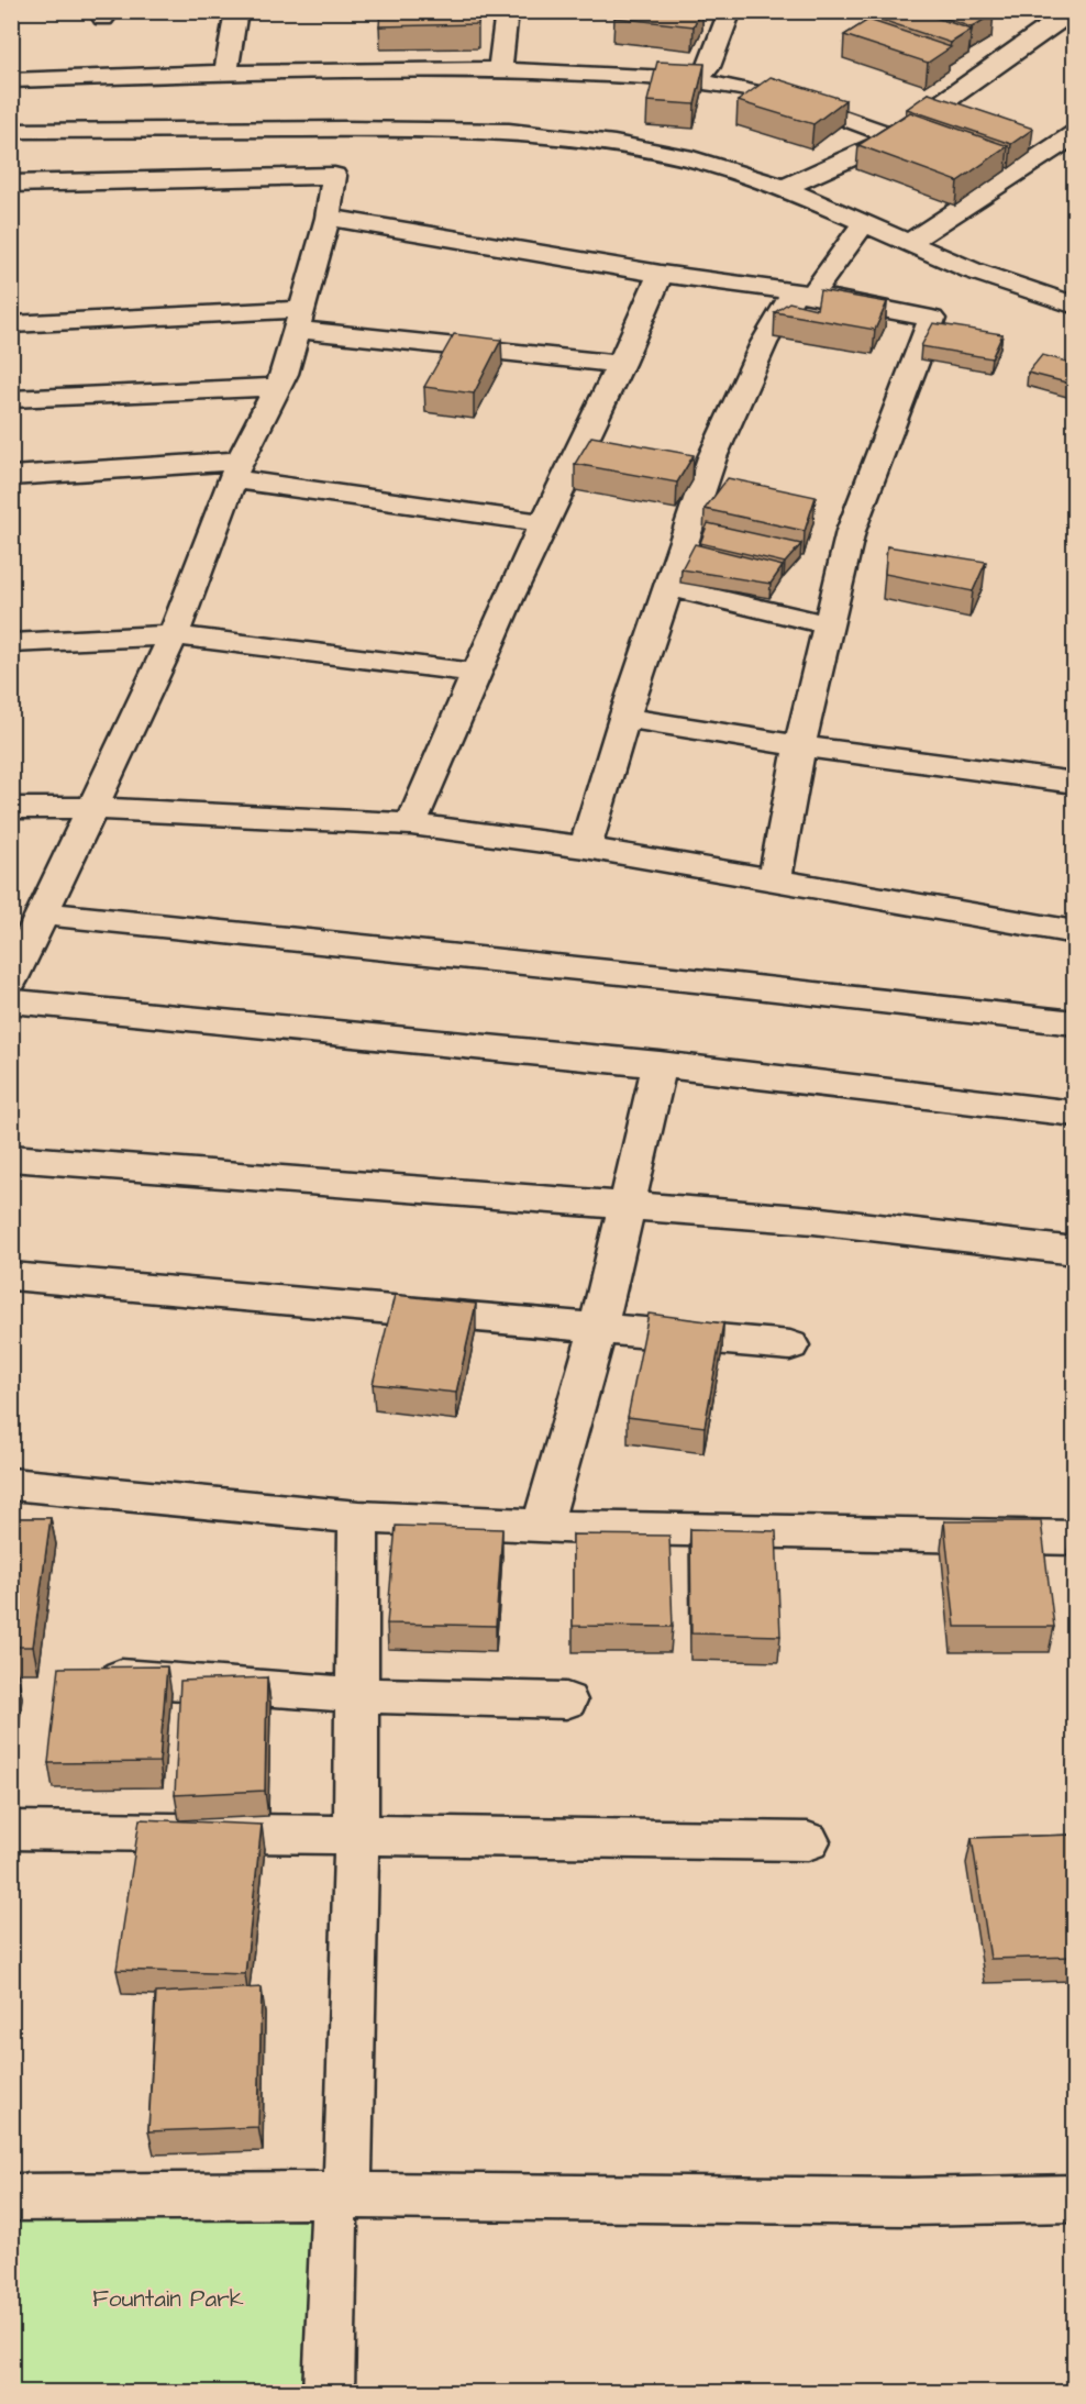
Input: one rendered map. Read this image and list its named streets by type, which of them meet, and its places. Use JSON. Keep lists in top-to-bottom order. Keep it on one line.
{"parks":["Fountain Park"]}
